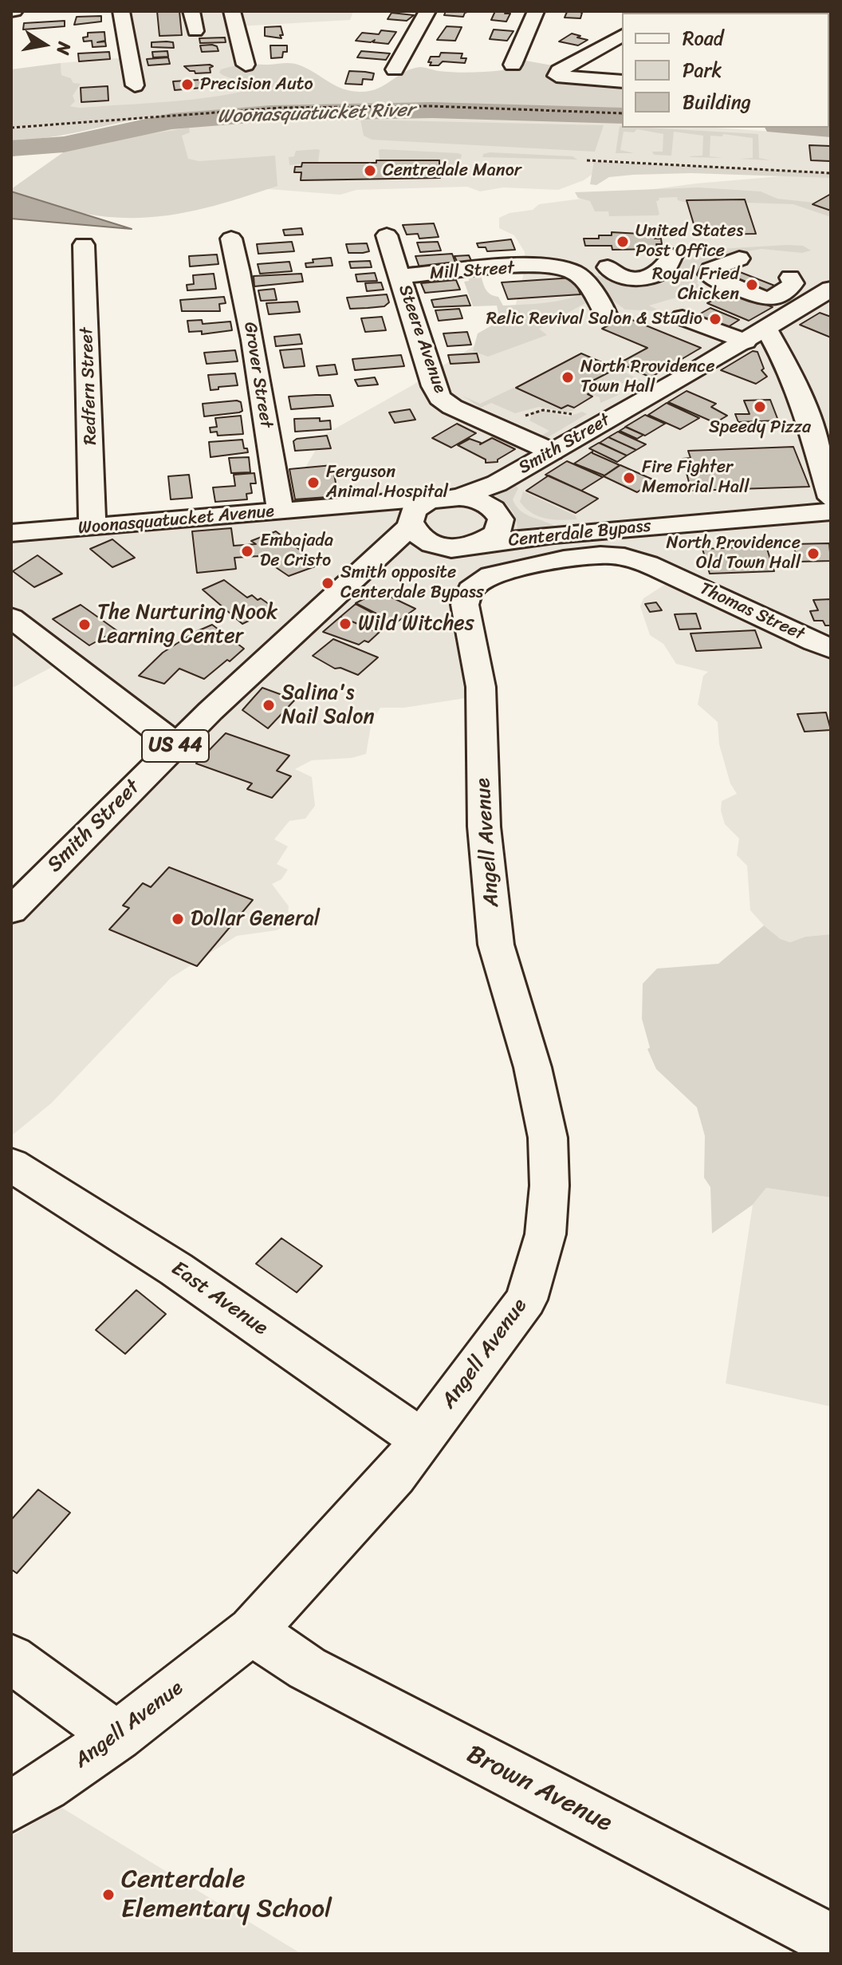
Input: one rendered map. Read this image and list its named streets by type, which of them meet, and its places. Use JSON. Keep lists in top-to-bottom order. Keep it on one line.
{"streets":{"street":["Mill Street","Steere Avenue","Grover Street","Redfern Street","Smith Street","Woonasquatucket Avenue","Centerdale Bypass","Thomas Street","US 44","Angell Avenue","East Avenue","Brown Avenue"]},"crossings":[["Mill Street","Steere Avenue"],["Steere Avenue","Smith Street"],["Grover Street","Woonasquatucket Avenue"],["Redfern Street","Woonasquatucket Avenue"],["Smith Street","Woonasquatucket Avenue"],["Smith Street","Centerdale Bypass"],["Woonasquatucket Avenue","Centerdale Bypass"],["Thomas Street","Angell Avenue"],["Angell Avenue","East Avenue"],["Angell Avenue","Brown Avenue"]],"water":["Woonasquatucket River"],"places":["Precision Auto","Centredale Manor","United States Post Office","Royal Fried Chicken","Relic Revival Salon & Studio","North Providence Town Hall","Speedy Pizza","Fire Fighter Memorial Hall","Ferguson Animal Hospital","Embajada De Cristo","North Providence Old Town Hall","Smith opposite Centerdale Bypass","Wild Witches","The Nurturing Nook Learning Center","Salina's Nail Salon","Dollar General","Centerdale Elementary School"],"legend":["Road","Park","Building"],"north":"right"}
